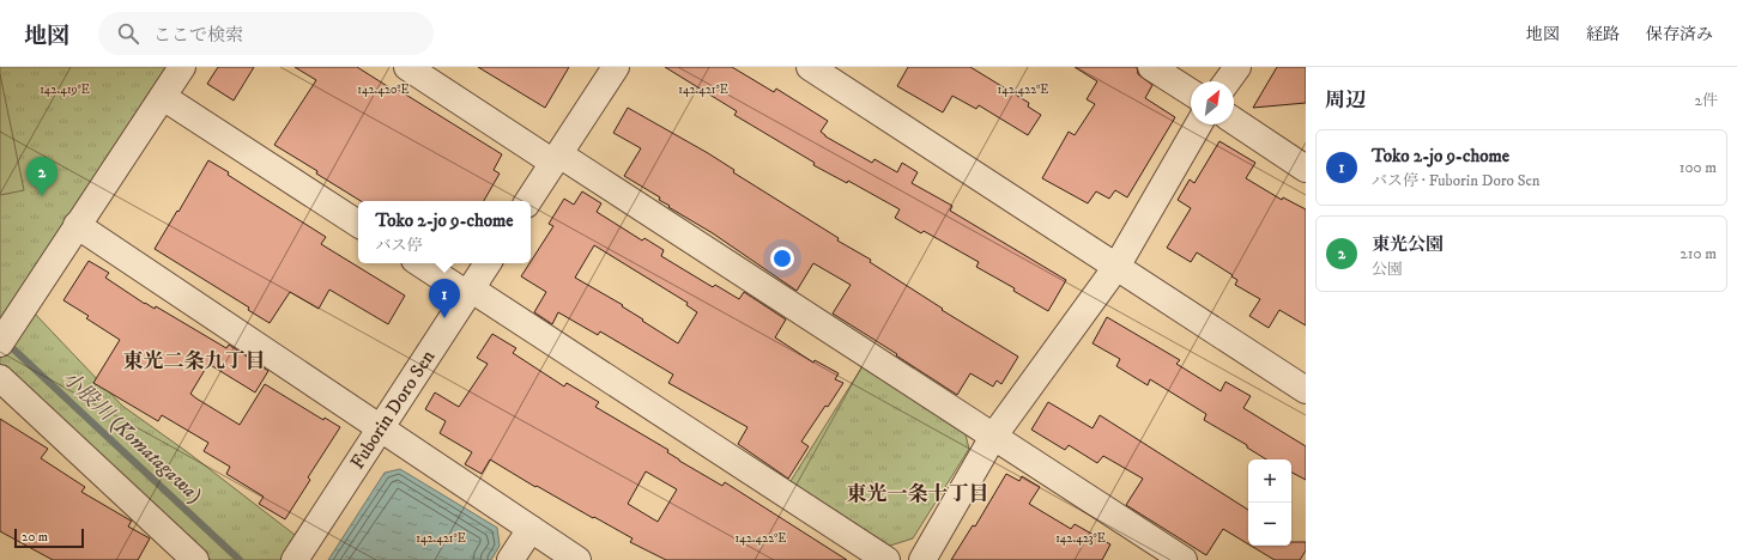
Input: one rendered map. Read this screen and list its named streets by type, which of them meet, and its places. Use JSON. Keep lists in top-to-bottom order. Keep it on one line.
{"streets":{"street":["Fuborin Doro Sen"]},"districts":["東光二条九丁目","東光一条十丁目"],"water":["小股川 (Komatagawa)"],"scale_bar":"20 m","north":"top right","page":{"header":"地図","search":"ここで検索","nav":["地図","経路","保存済み"],"heading":["周辺","2件"],"list":[{"mark":"1","name":"Toko 2-jo 9-chome","note":"バス停 · Fuborin Doro Sen","value":"100 m"},{"mark":"2","name":"東光公園","note":"公園","value":"210 m"}],"pins":["2","1"],"popup":["Toko 2-jo 9-chome","バス停"],"map_buttons":["+","−"],"scale":"20 m"},"coordinates":["142.419°E","142.420°E","142.421°E","142.422°E","142.423°E"]}
